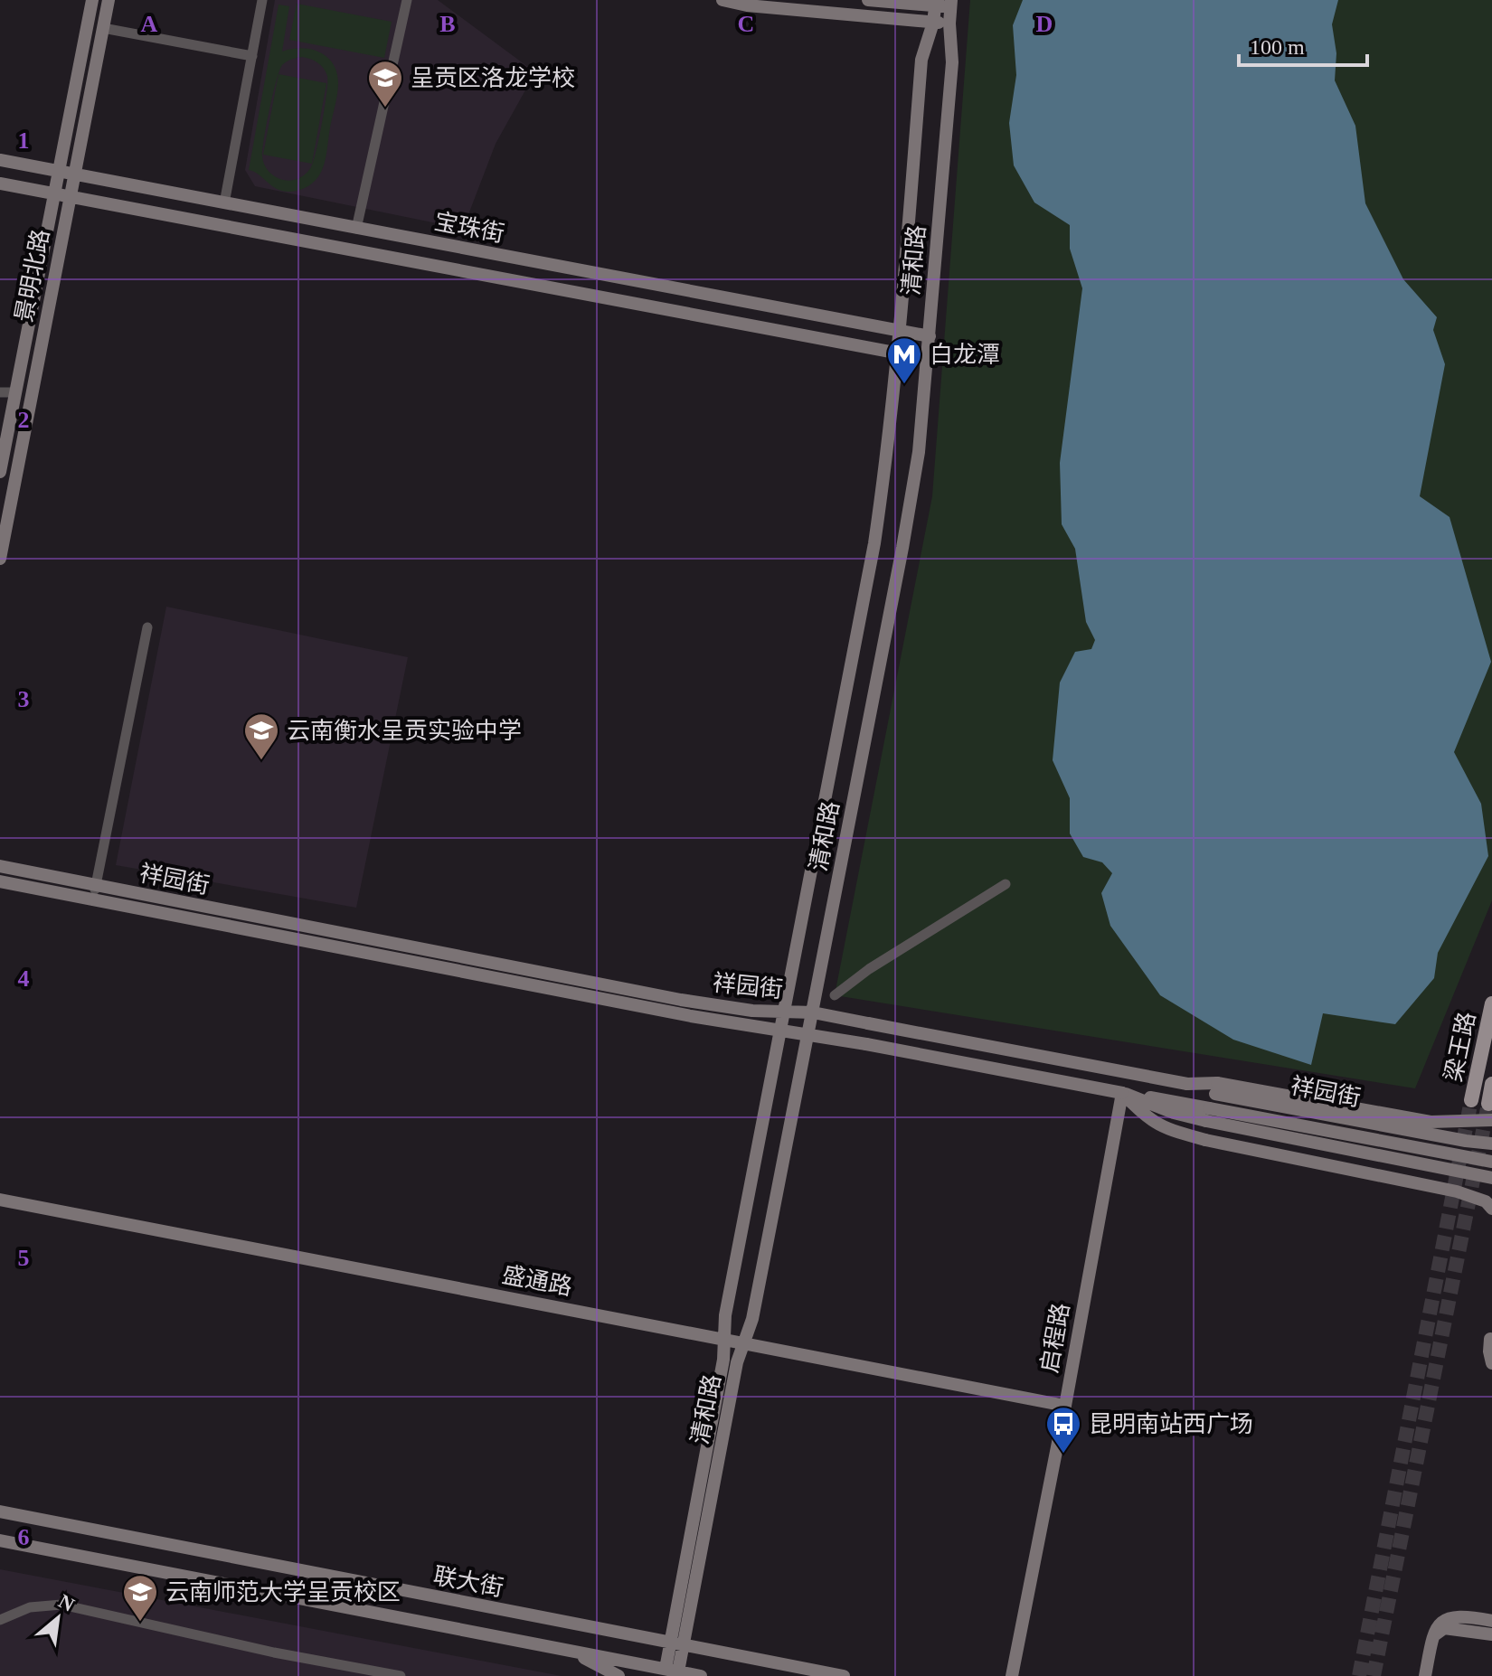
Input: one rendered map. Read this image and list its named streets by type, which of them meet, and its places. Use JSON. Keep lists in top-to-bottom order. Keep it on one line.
{"streets":{"main road":["宝珠街","清和路","景明北路","祥园街","梁王路","盛通路","启程路","联大街"]},"crossings":[["宝珠街","清和路"],["宝珠街","景明北路"],["清和路","祥园街"],["清和路","盛通路"],["清和路","联大街"],["祥园街","启程路"],["盛通路","启程路"]],"places":{"school or university":["呈贡区洛龙学校","云南衡水呈贡实验中学","云南师范大学呈贡校区"],"metro station":["白龙潭"],"bus stop":["昆明南站西广场"]},"scale_bar":"100 m","north":"top right","grid":{"columns":["A","B","C","D"],"rows":["1","2","3","4","5","6"]}}
